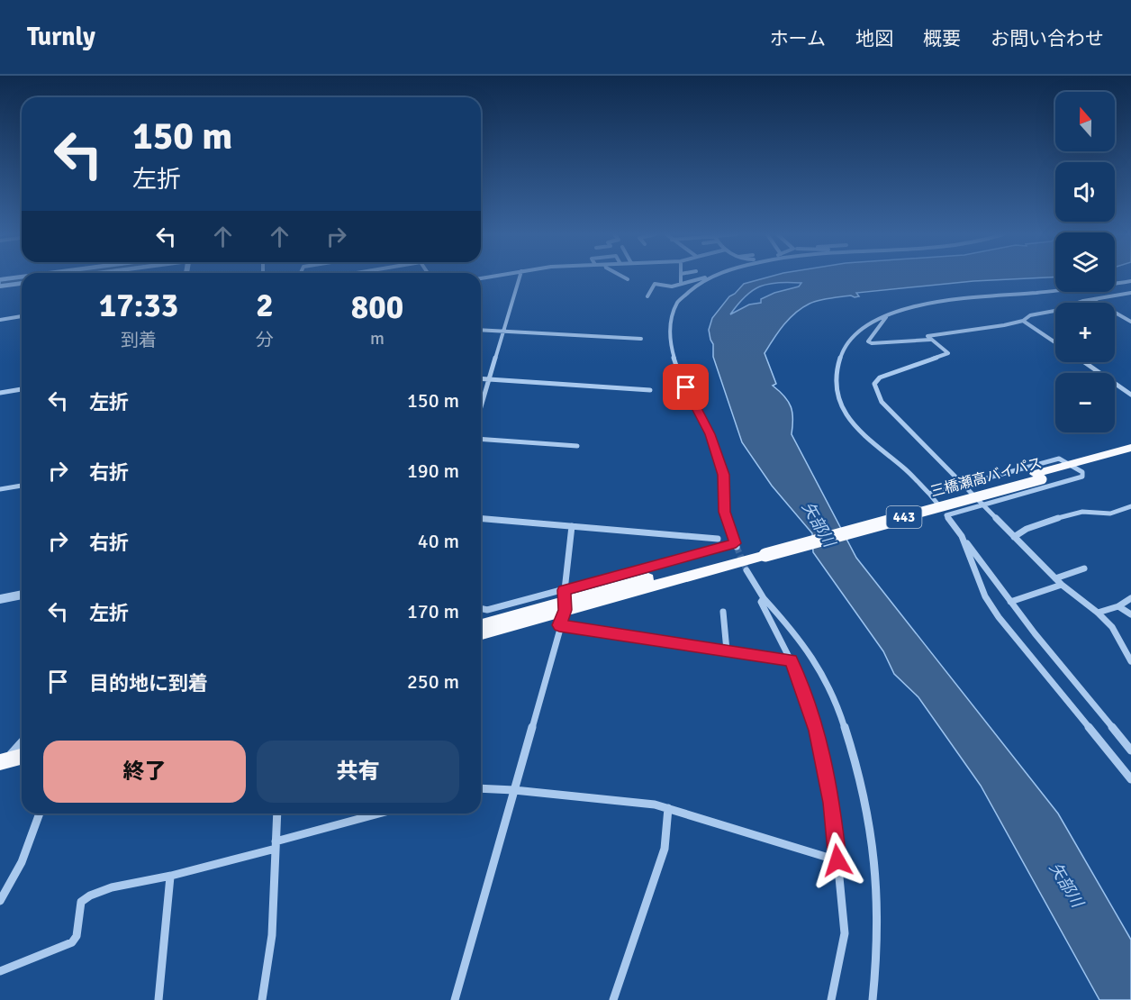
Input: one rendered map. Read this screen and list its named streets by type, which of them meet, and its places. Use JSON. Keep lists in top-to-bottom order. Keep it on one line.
{"streets":{"highway":["三橋瀬高バイパス","443"]},"water":["矢部川"],"north":"top","page":{"header":"Turnly","nav":["ホーム","地図","概要","お問い合わせ"],"map_buttons":["+","−"],"turn":["150 m","左折"],"eta":["17:33","到着","2","分","800","m"],"list":[{"name":"左折","value":"150 m"},{"name":"右折","value":"190 m"},{"name":"右折","value":"40 m"},{"name":"左折","value":"170 m"},{"name":"目的地に到着","value":"250 m"}],"buttons":["終了","共有"]}}
